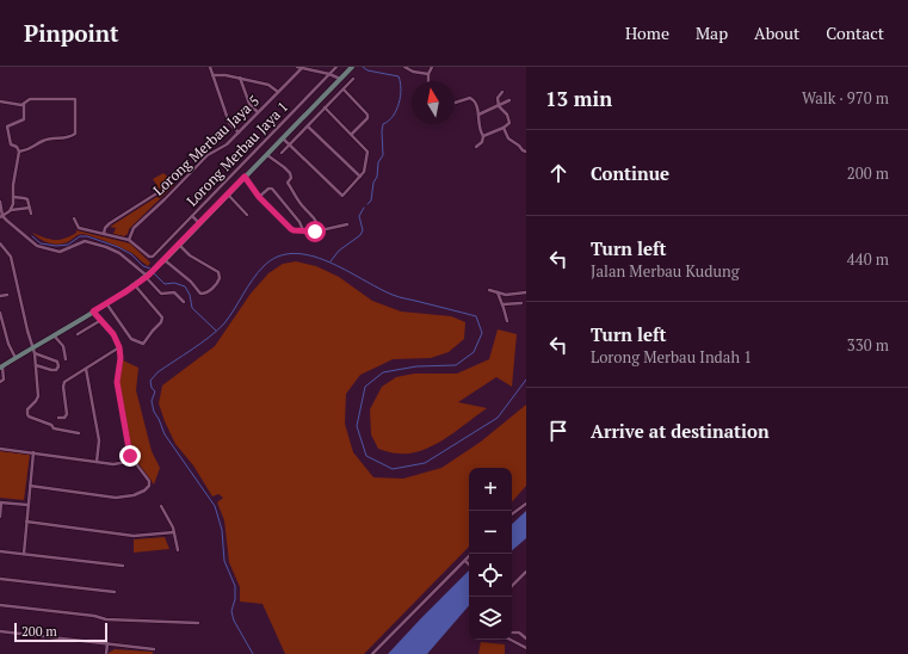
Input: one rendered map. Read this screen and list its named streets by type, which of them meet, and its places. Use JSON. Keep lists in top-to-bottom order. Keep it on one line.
{"streets":{"street":["Lorong Merbau Jaya 5","Lorong Merbau Jaya 1"]},"crossings":[["Lorong Merbau Jaya 5","Lorong Merbau Jaya 1"]],"scale_bar":"200 m","north":"top","page":{"header":"Pinpoint","nav":["Home","Map","About","Contact"],"heading":["13 min","Walk · 970 m"],"list":[["Continue","200 m"],["Turn left","Jalan Merbau Kudung","440 m"],["Turn left","Lorong Merbau Indah 1","330 m"],"Arrive at destination"],"map_buttons":["+","−"],"scale":"200 m"}}
